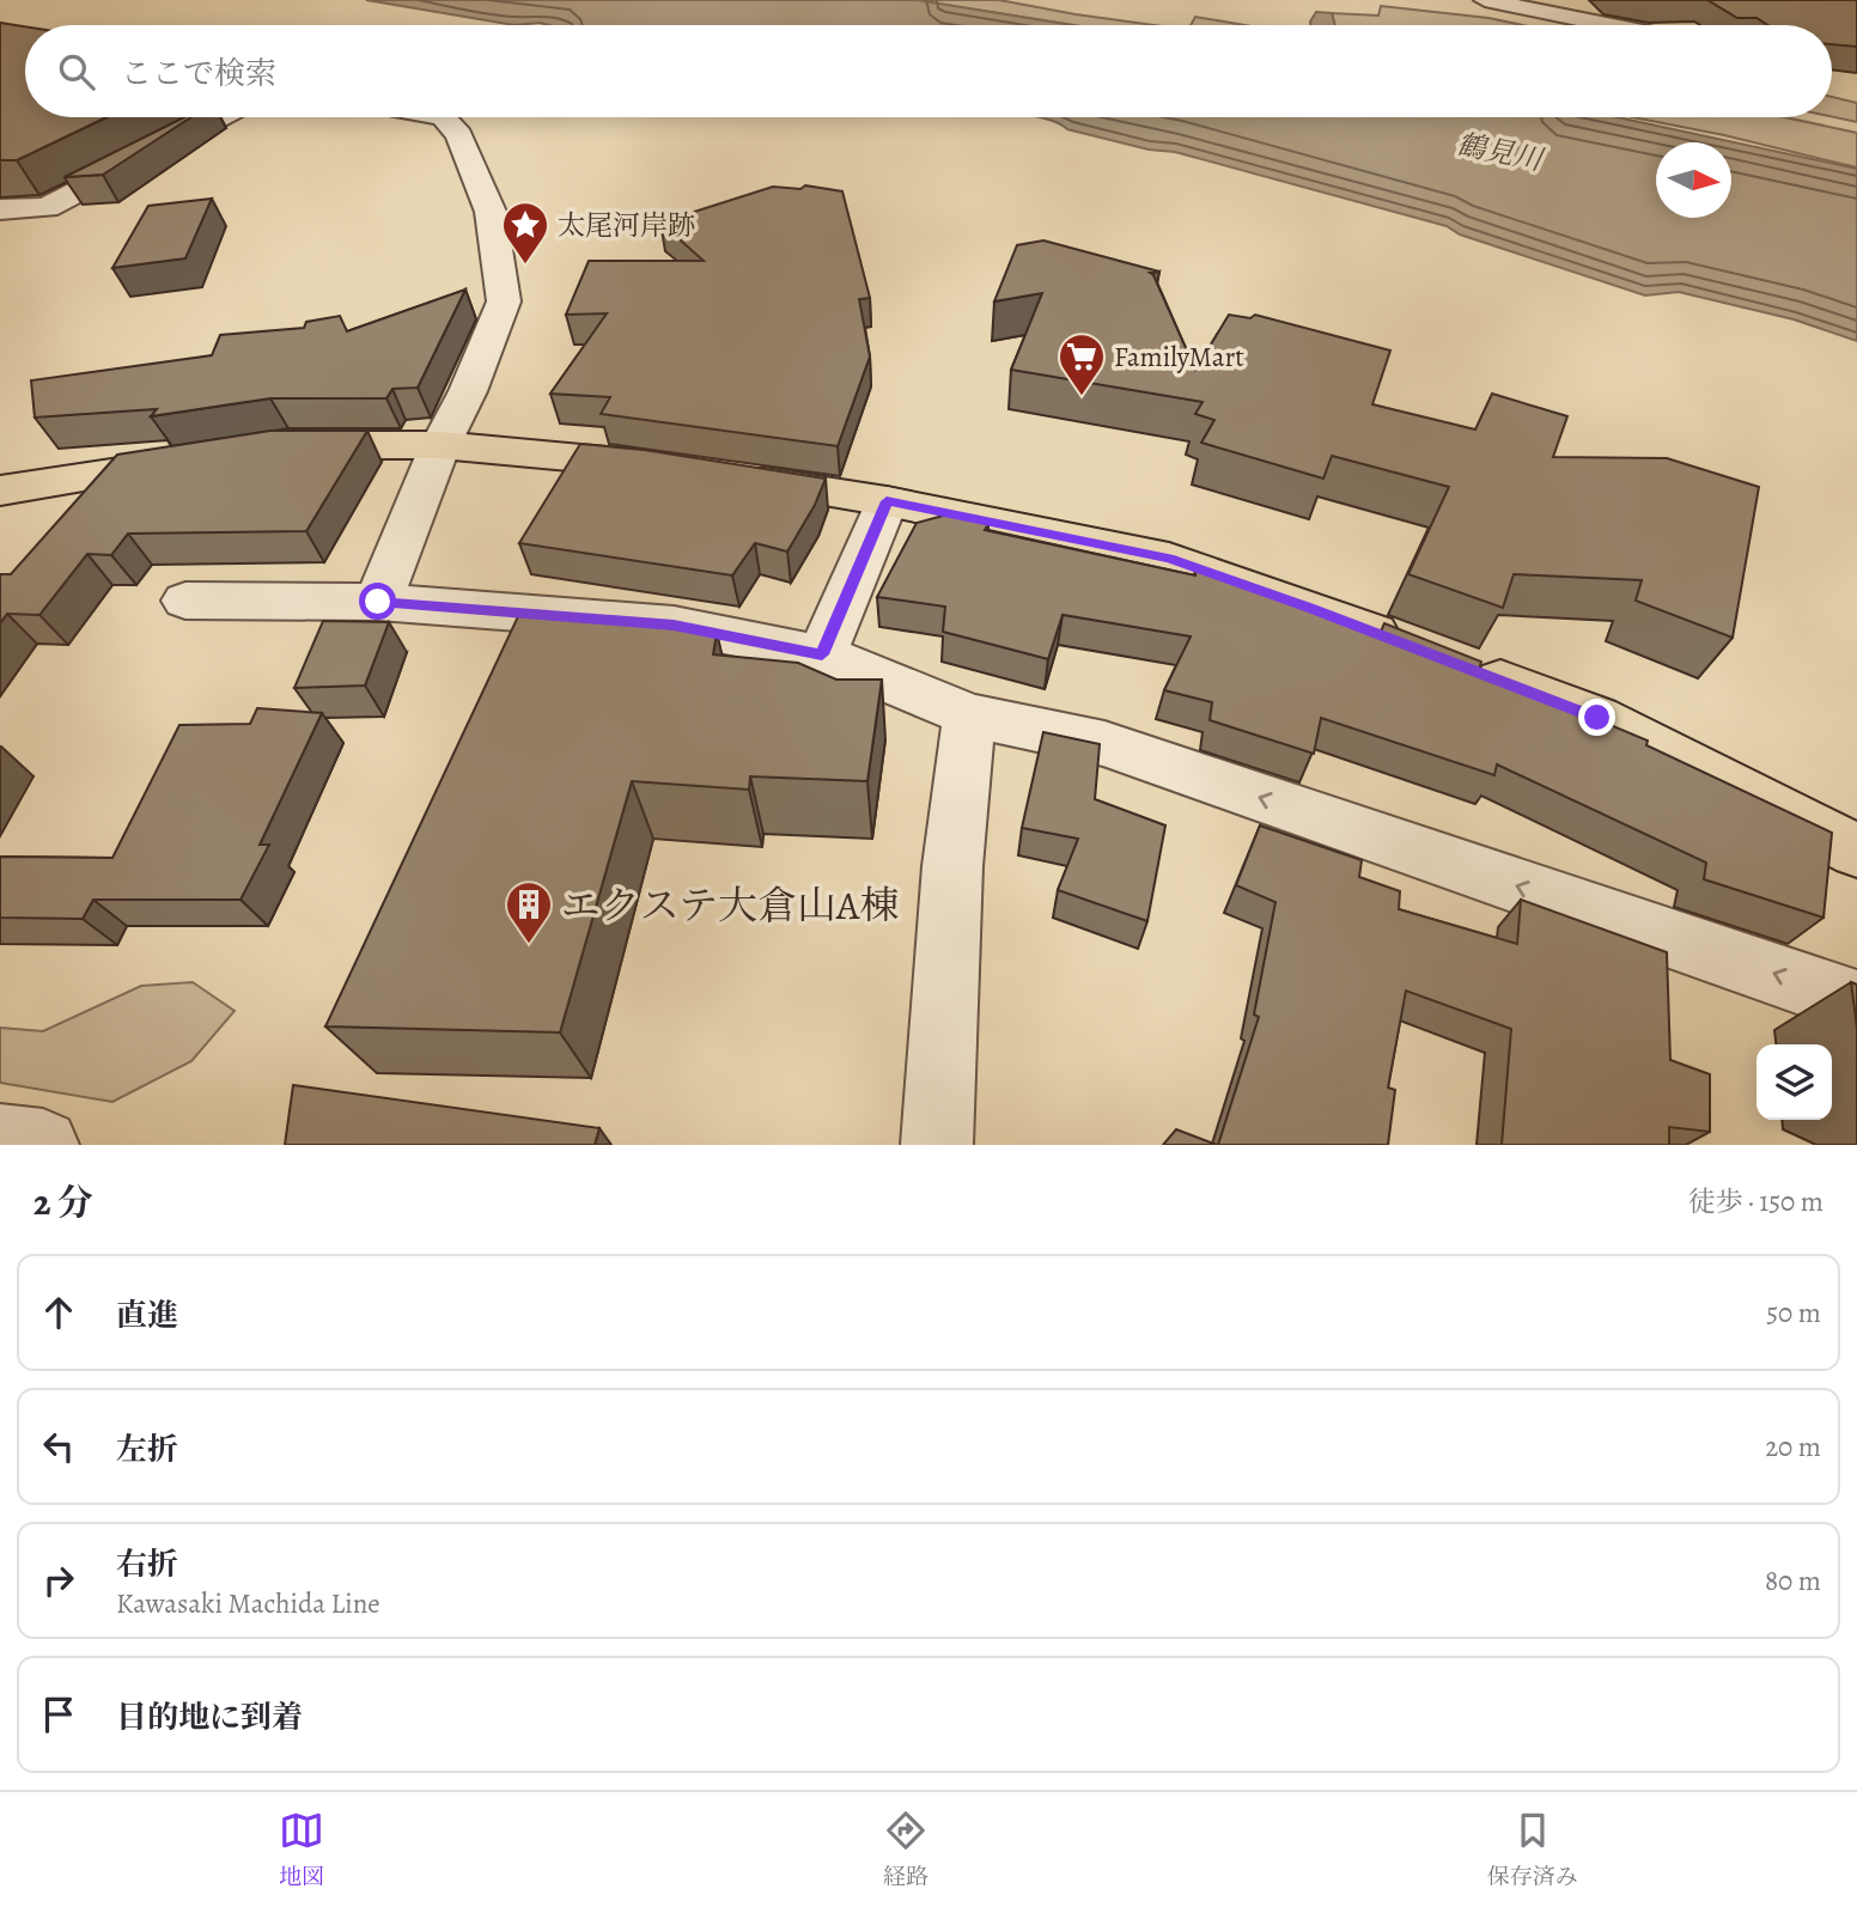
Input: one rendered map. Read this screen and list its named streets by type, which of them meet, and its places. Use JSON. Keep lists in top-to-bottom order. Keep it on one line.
{"water":["鶴見川"],"places":{"place":["太尾河岸跡"],"supermarket":["FamilyMart"],"building":["エクステ大倉山A棟"]},"north":"right","page":{"search":"ここで検索","heading":["2 分","徒歩 · 150 m"],"list":[["直進","50 m"],["左折","20 m"],["右折","Kawasaki Machida Line","80 m"],"目的地に到着"],"nav":["地図","経路","保存済み"]}}
